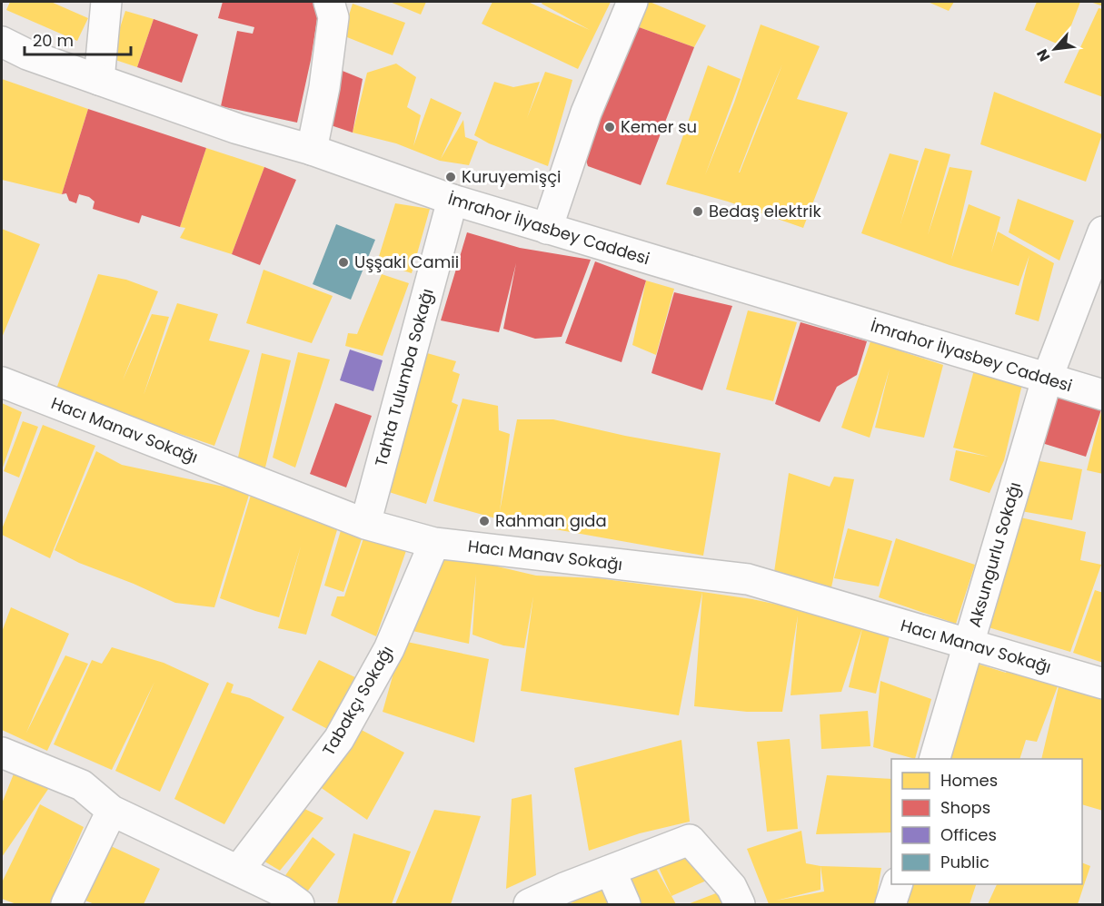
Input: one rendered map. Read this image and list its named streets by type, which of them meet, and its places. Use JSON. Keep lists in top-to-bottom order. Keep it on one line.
{"streets":{"street":["İmrahor İlyasbey Caddesi","Tahta Tulumba Sokağı","Hacı Manav Sokağı","Aksungurlu Sokağı","Tabakçı Sokağı"]},"crossings":[["İmrahor İlyasbey Caddesi","Tahta Tulumba Sokağı"],["İmrahor İlyasbey Caddesi","Aksungurlu Sokağı"],["Tahta Tulumba Sokağı","Hacı Manav Sokağı"],["Hacı Manav Sokağı","Aksungurlu Sokağı"],["Hacı Manav Sokağı","Tabakçı Sokağı"]],"places":["Kemer su","Kuruyemişçi","Bedaş elektrik","Uşşaki Camii","Rahman gıda"],"legend":["Homes","Shops","Offices","Public"],"scale_bar":"20 m","north":"bottom left"}
